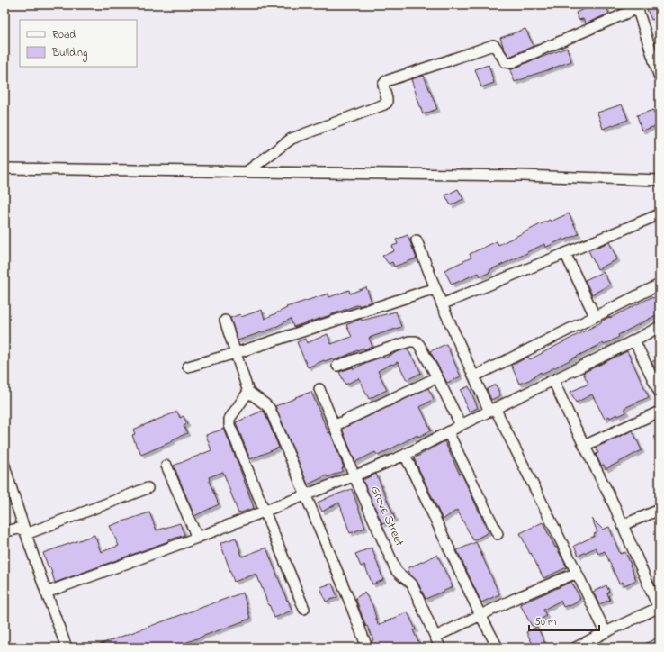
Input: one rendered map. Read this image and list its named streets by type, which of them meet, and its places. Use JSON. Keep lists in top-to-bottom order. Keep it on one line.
{"streets":{"street":["Grove Street"]},"legend":["Road","Building"],"scale_bar":"50 m"}
